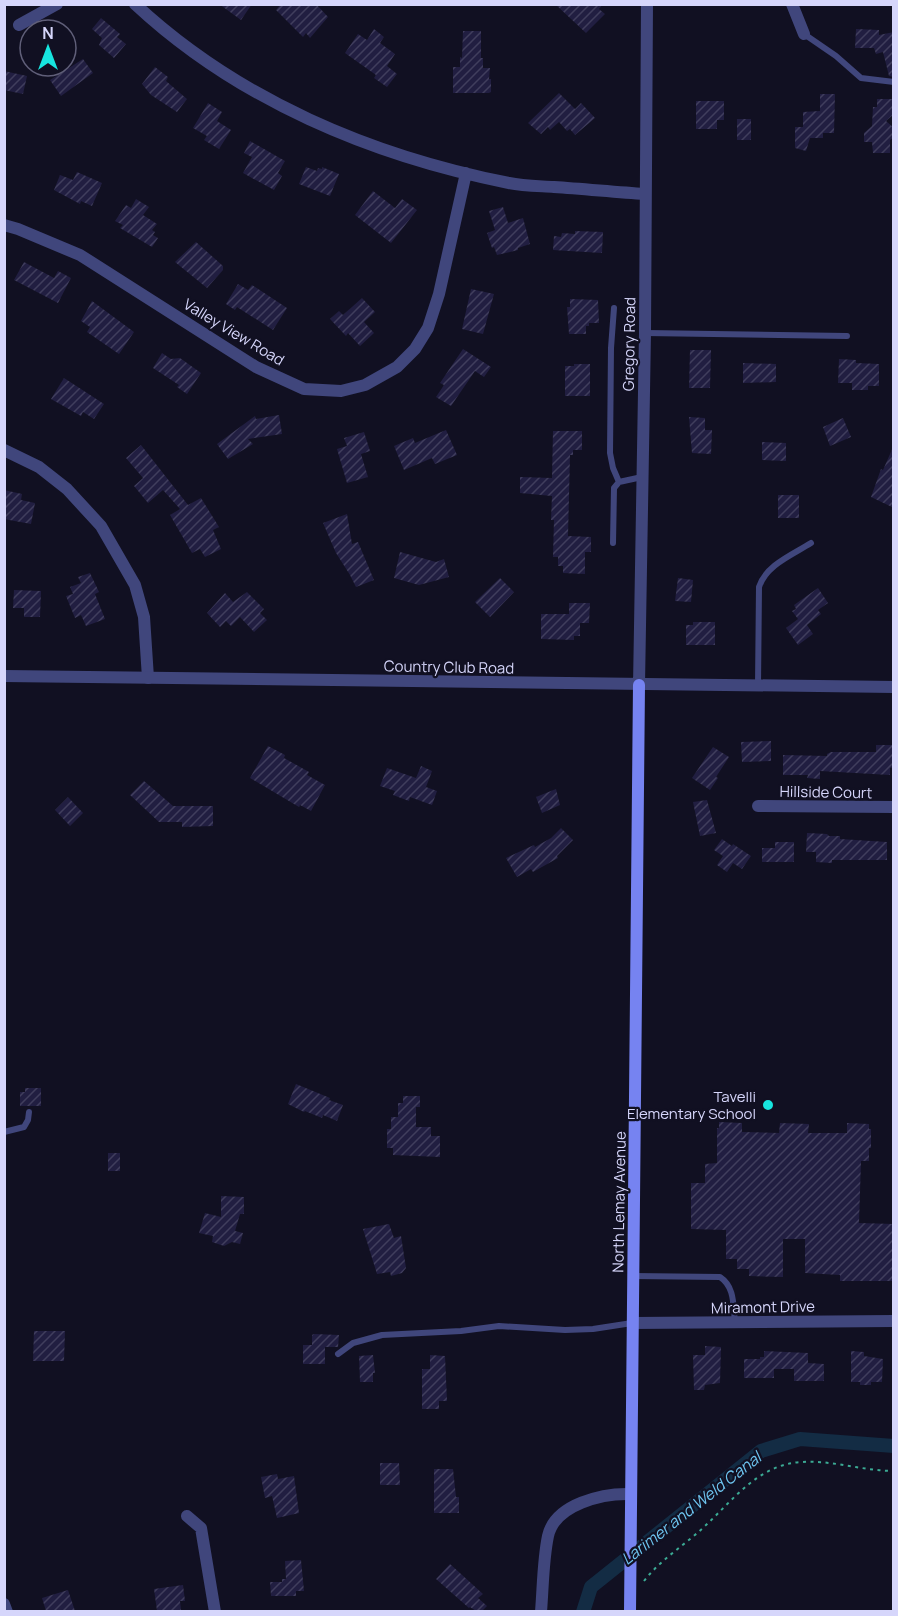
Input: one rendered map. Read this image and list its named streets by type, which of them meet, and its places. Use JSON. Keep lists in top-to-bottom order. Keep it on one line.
{"streets":{"main road":["North Lemay Avenue"],"street":["Valley View Road","Gregory Road","Country Club Road","Hillside Court","Miramont Drive"]},"crossings":[["Gregory Road","Country Club Road"],["Gregory Road","North Lemay Avenue"],["Country Club Road","North Lemay Avenue"],["North Lemay Avenue","Miramont Drive"]],"water":["Larimer and Weld Canal"],"places":["Tavelli Elementary School"],"north":"top"}
